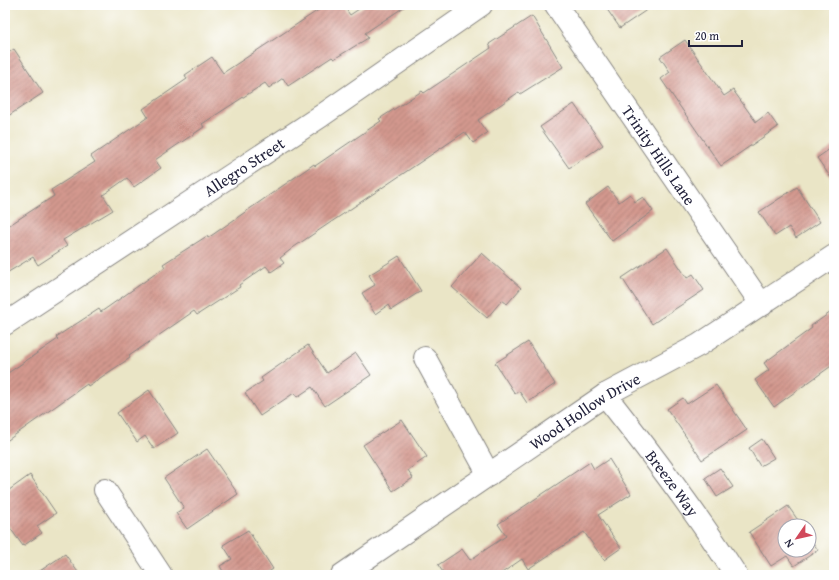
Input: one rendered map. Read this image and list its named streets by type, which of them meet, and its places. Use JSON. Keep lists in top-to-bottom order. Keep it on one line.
{"streets":{"street":["Trinity Hills Lane","Allegro Street","Wood Hollow Drive","Breeze Way"]},"crossings":[["Trinity Hills Lane","Wood Hollow Drive"],["Wood Hollow Drive","Breeze Way"]],"scale_bar":"20 m","north":"bottom left"}
